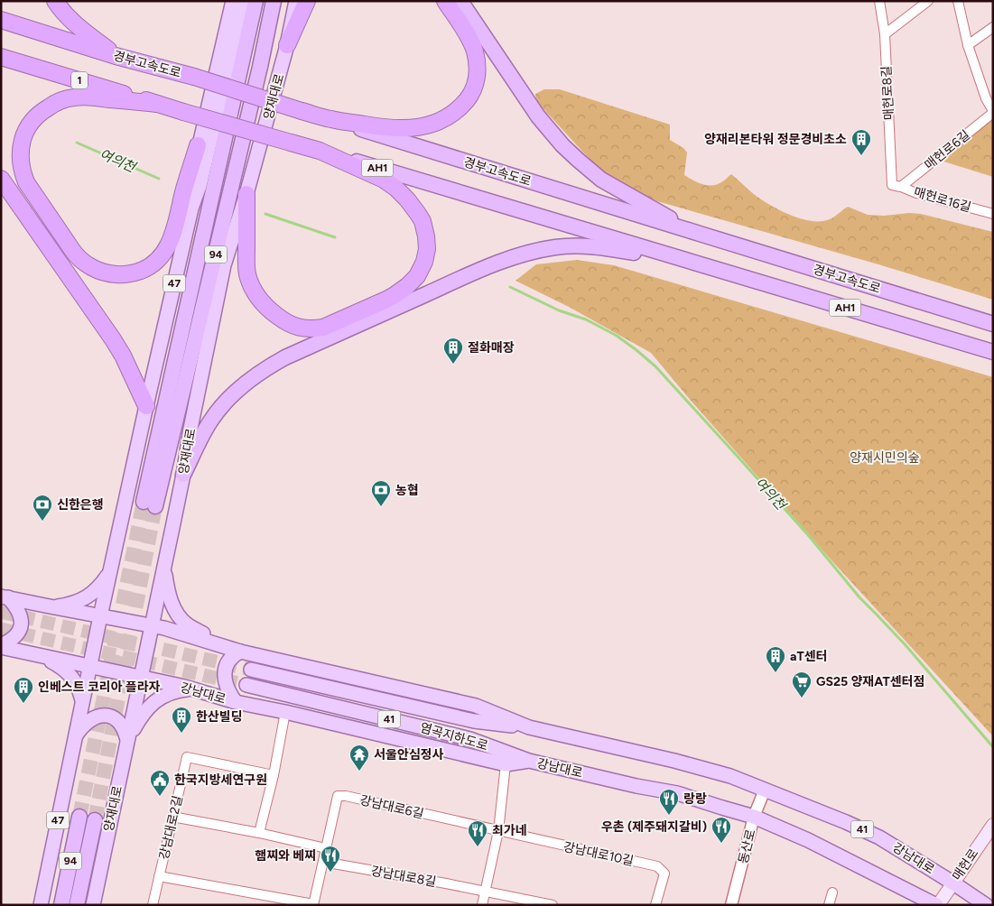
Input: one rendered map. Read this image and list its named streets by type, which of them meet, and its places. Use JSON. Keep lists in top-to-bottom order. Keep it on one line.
{"streets":{"highway":["경부고속도로","1","양재대로","AH1","94"],"main road":["47","강남대로","41","염곡지하도로","매헌로"],"street":["매헌로8길","매헌로6길","매헌로16길","강남대로6길","강남대로2길","동산로","강남대로10길","강남대로8길"]},"crossings":[["1","AH1"],["매헌로8길","매헌로6길"],["매헌로8길","매헌로16길"],["양재대로","강남대로"],["매헌로6길","매헌로16길"],["47","강남대로"],["강남대로","염곡지하도로"],["강남대로","동산로"],["강남대로","매헌로"],["강남대로6길","강남대로2길"],["강남대로6길","강남대로10길"],["강남대로6길","강남대로8길"]],"water":["여의천"],"parks":["양재시민의숲"],"places":{"building":["양재리본타워 정문경비초소","절화매장","aT센터","인베스트 코리아 플라자","한산빌딩"],"bank":["농협","신한은행"],"supermarket":["GS25 양재AT센터점"],"temple":["서울안심정사"],"public building":["한국지방세연구원"],"restaurant":["랑랑","우촌 (제주돼지갈비)","최가네","햄찌와 베찌"]}}
